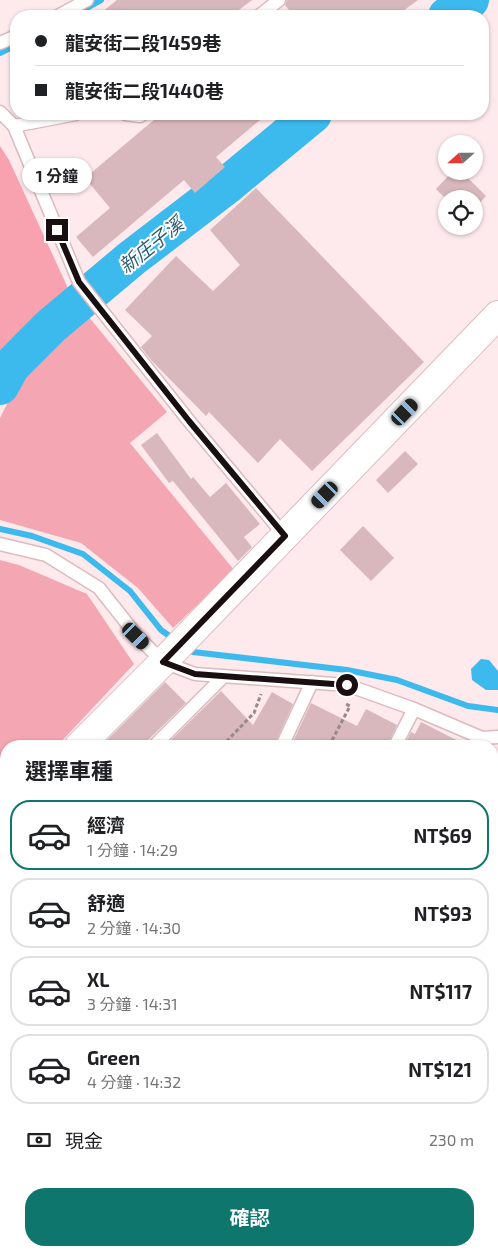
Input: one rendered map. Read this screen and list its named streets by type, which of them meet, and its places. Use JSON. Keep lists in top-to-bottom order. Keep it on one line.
{"water":["新庄子溪"],"north":"left","page":{"banner":["龍安街二段1459巷","龍安街二段1440巷"],"bubble":"1 分鐘","heading":"選擇車種","list":[{"name":"經濟","note":"1 分鐘 · 14:29","value":"NT$69"},{"name":"舒適","note":"2 分鐘 · 14:30","value":"NT$93"},{"name":"XL","note":"3 分鐘 · 14:31","value":"NT$117"},{"name":"Green","note":"4 分鐘 · 14:32","value":"NT$121"}],"pay":["現金","230 m"],"buttons":"確認"}}
